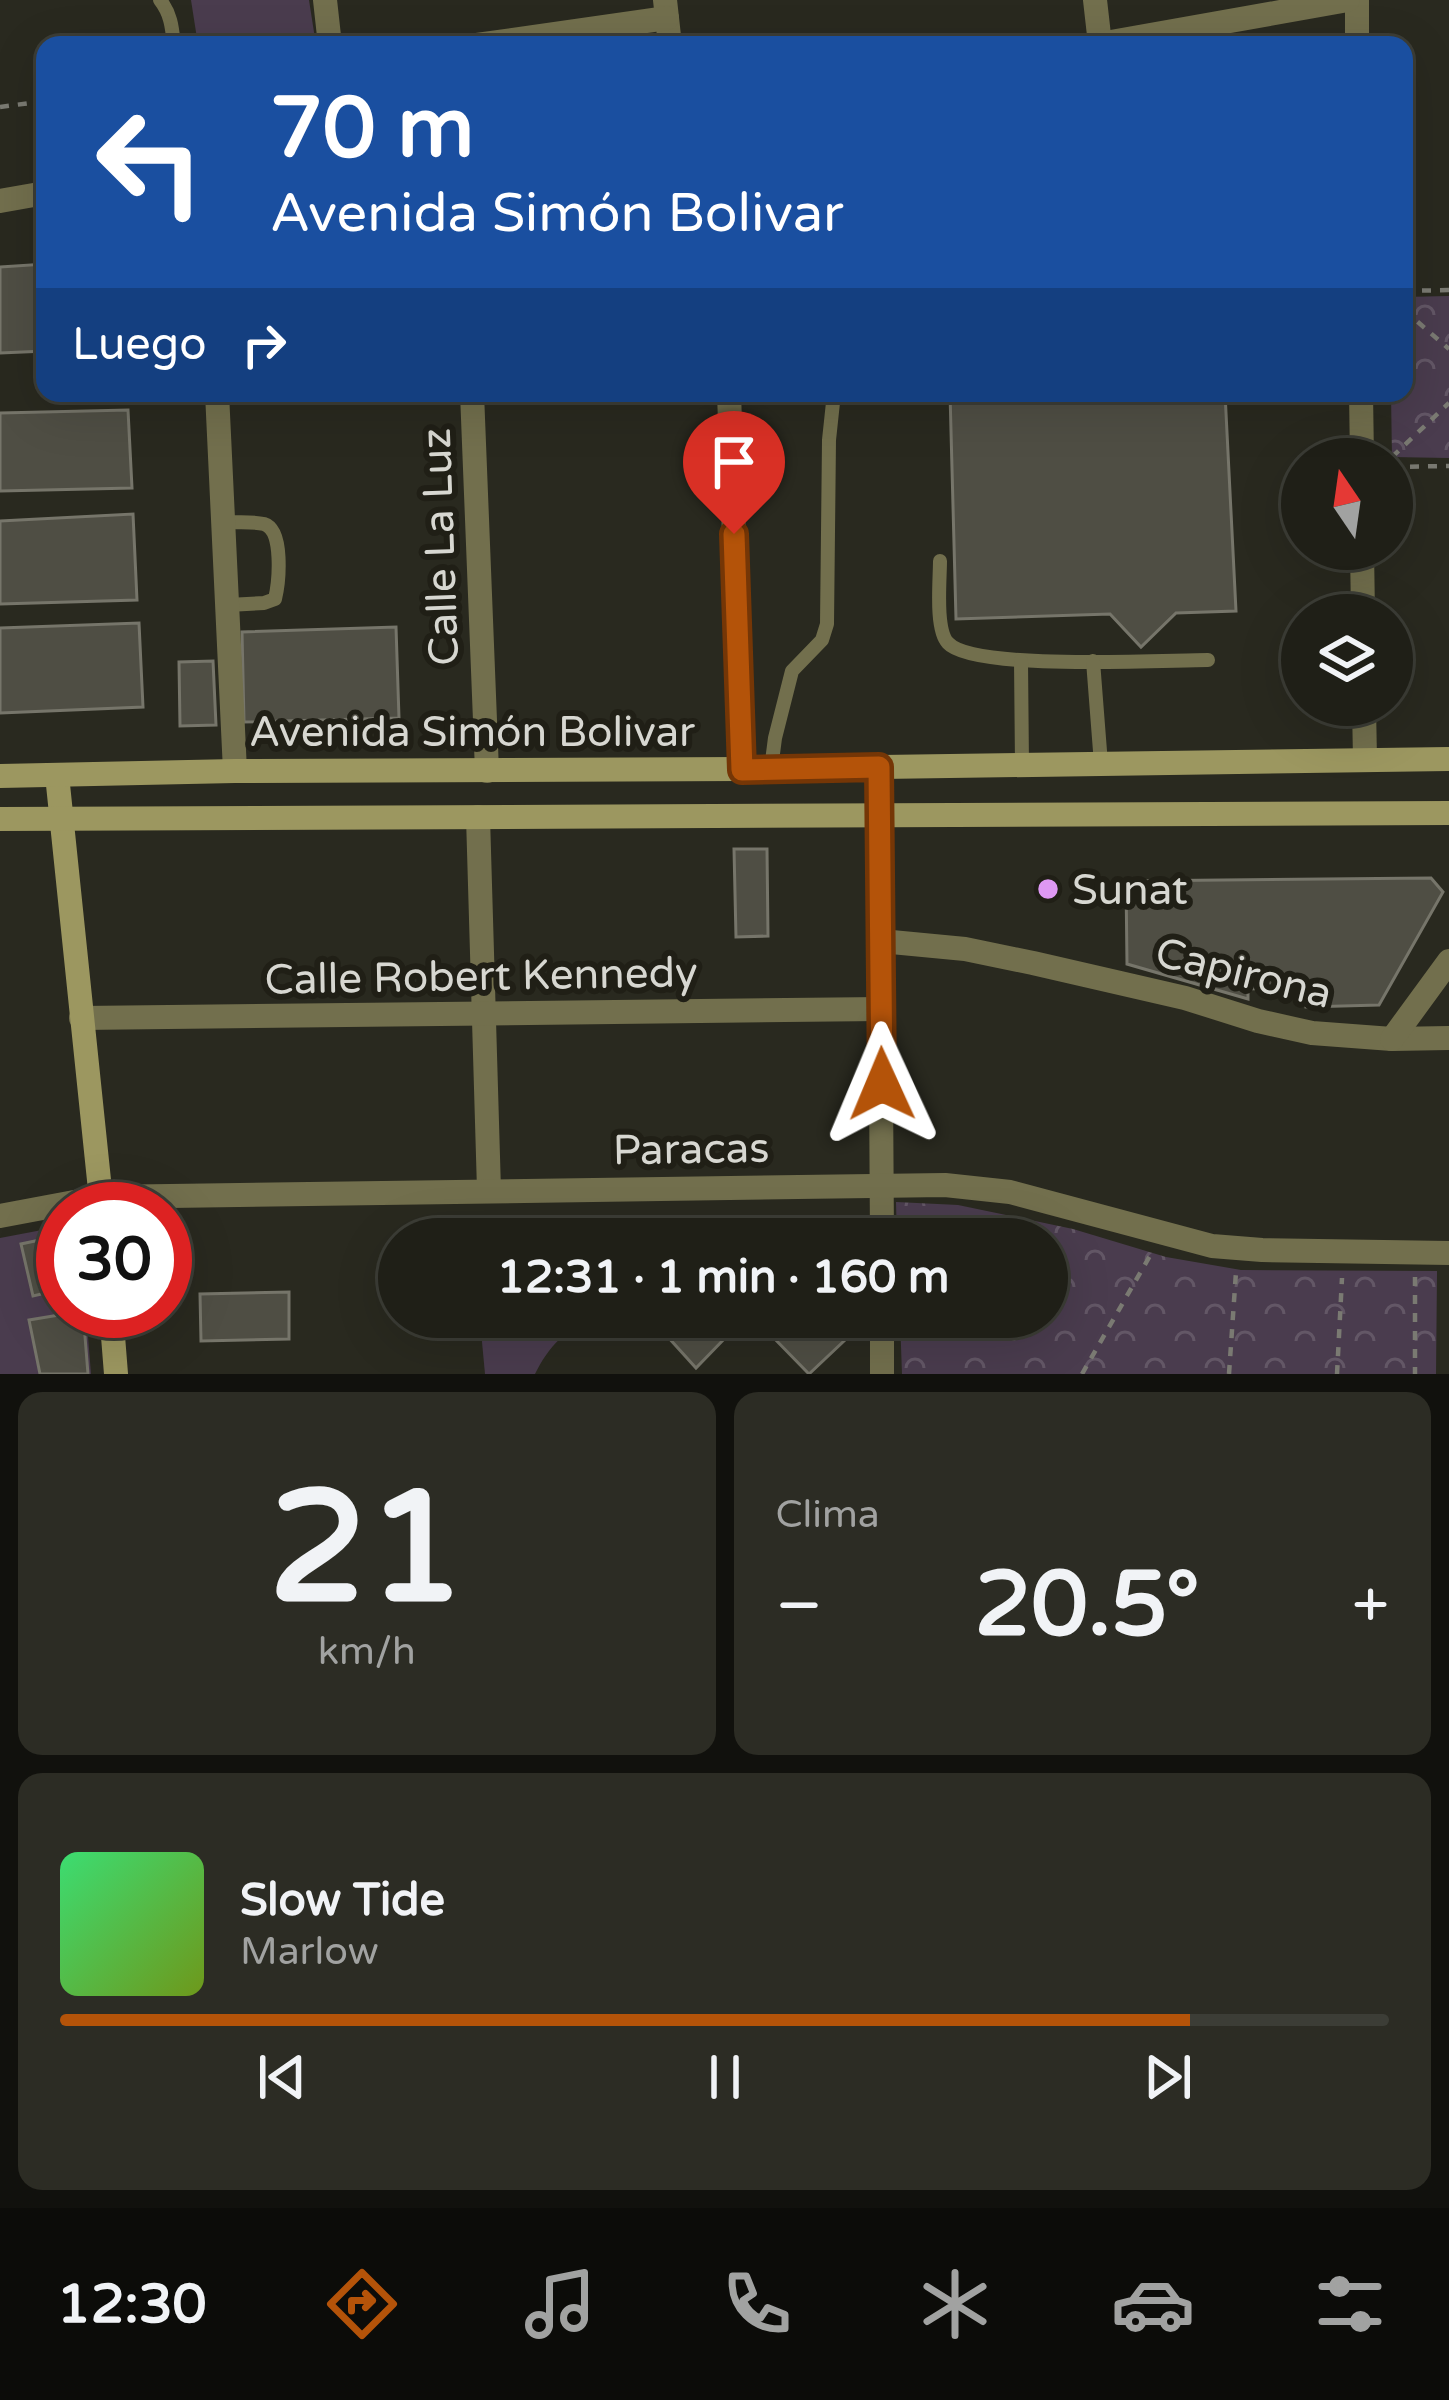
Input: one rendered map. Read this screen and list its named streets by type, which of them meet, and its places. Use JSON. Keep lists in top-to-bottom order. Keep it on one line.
{"streets":{"main road":["Avenida Simón Bolivar"],"street":["Calle La Luz","Capirona","Calle Robert Kennedy","Paracas"]},"crossings":[["Calle La Luz","Avenida Simón Bolivar"]],"places":["Sunat"],"north":"top","page":{"turn":["70 m","Avenida Simón Bolivar"],"then":"Luego","limit":"30","trip":"12:31 · 1 min · 160 m","tile":[["21","km/h"],"Clima"],"heat":["−","20.5°","+"],"song":["Slow Tide","Marlow"],"tabs":"12:30"}}
